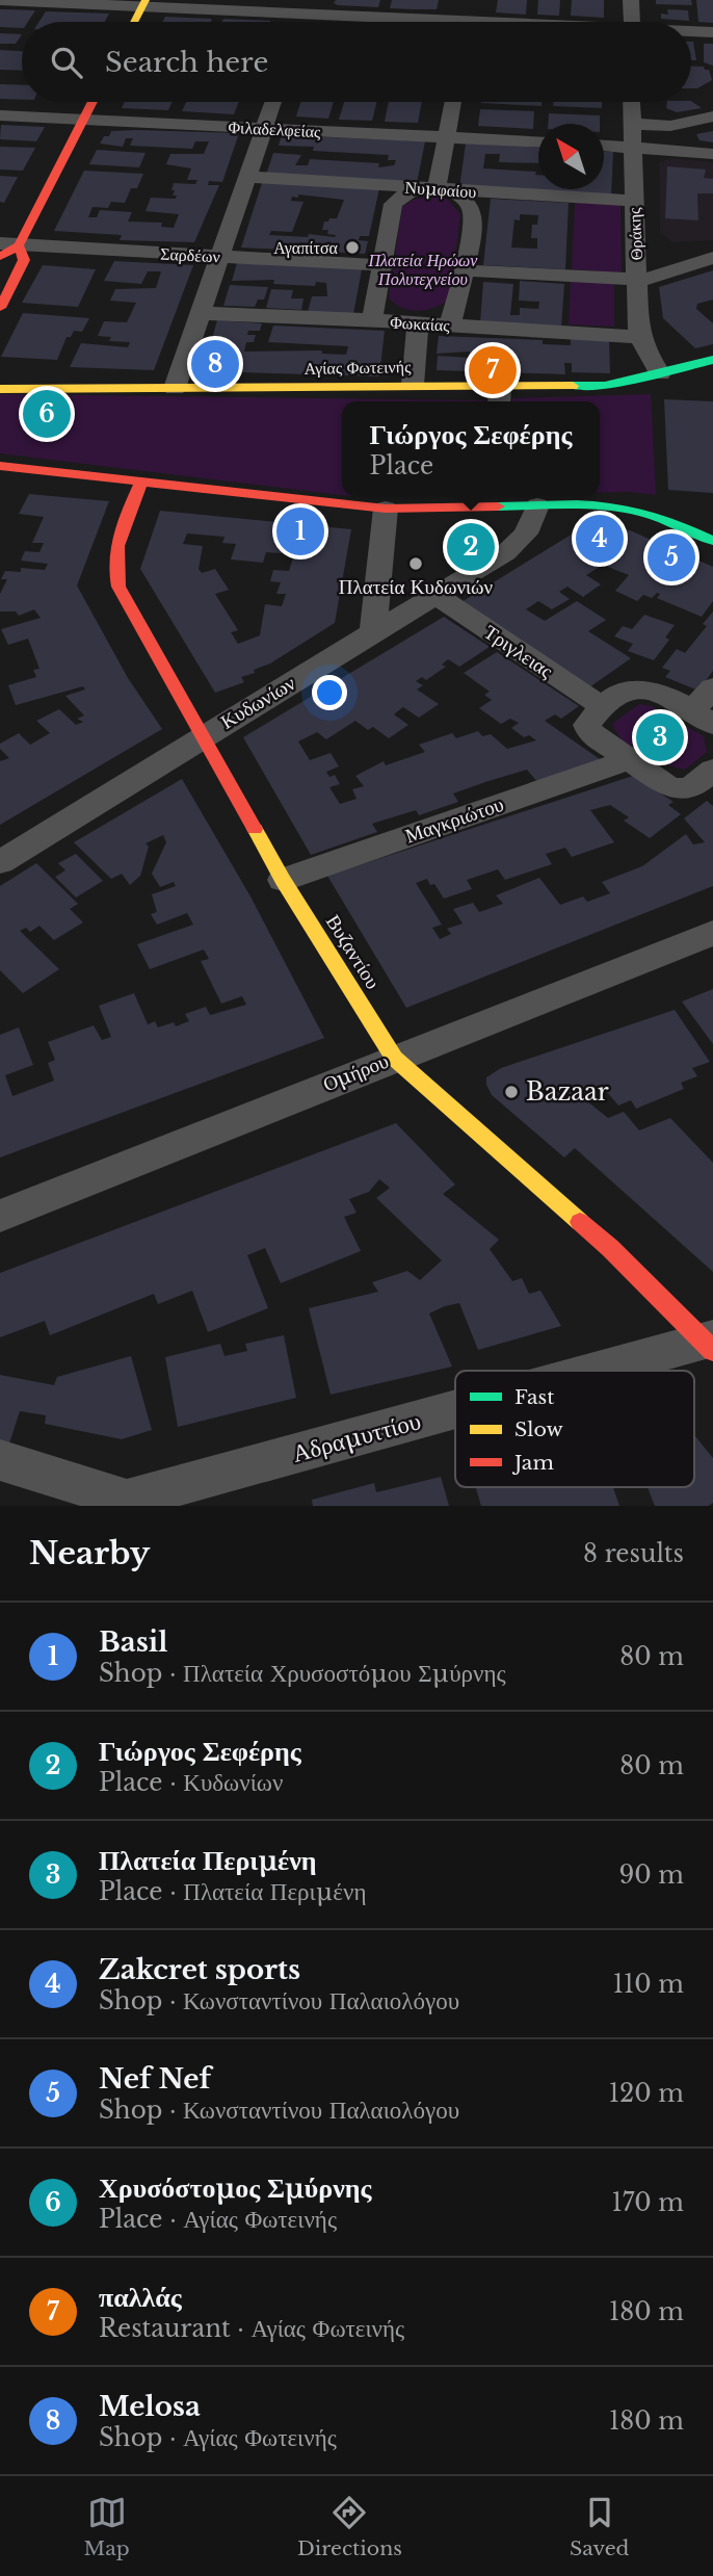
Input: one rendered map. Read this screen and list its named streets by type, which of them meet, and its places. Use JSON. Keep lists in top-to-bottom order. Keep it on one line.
{"streets":{"street":["Φιλαδελφείας","Νυμφαίου","Θράκης","Σαρδέων","Φωκαίας","Αγίας Φωτεινής","Τριγλειας","Κυδωνίων","Μαγκριώτου","Βυζαντίου","Ομήρου","Αδραμυττίου"]},"crossings":[["Νυμφαίου","Θράκης"],["Θράκης","Φωκαίας"],["Θράκης","Αγίας Φωτεινής"],["Τριγλειας","Κυδωνίων"],["Κυδωνίων","Βυζαντίου"],["Μαγκριώτου","Βυζαντίου"],["Βυζαντίου","Ομήρου"],["Βυζαντίου","Αδραμυττίου"]],"parks":["Πλατεία Ηρώων Πολυτεχνείου"],"places":["Αγαπίτσα","Πλατεία Κυδωνιών","Bazaar"],"legend":["Fast","Slow","Jam"],"north":"top left","page":{"search":"Search here","pins":["8","7","6","1","4","2","5","3"],"popup":["Γιώργος Σεφέρης","Place"],"heading":["Nearby","8 results"],"list":[{"mark":"1","name":"Basil","note":"Shop · Πλατεία Χρυσοστόμου Σμύρνης","value":"80 m"},{"mark":"2","name":"Γιώργος Σεφέρης","note":"Place · Κυδωνίων","value":"80 m"},{"mark":"3","name":"Πλατεία Περιμένη","note":"Place · Πλατεία Περιμένη","value":"90 m"},{"mark":"4","name":"Zakcret sports","note":"Shop · Κωνσταντίνου Παλαιολόγου","value":"110 m"},{"mark":"5","name":"Nef Nef","note":"Shop · Κωνσταντίνου Παλαιολόγου","value":"120 m"},{"mark":"6","name":"Χρυσόστομος Σμύρνης","note":"Place · Αγίας Φωτεινής","value":"170 m"},{"mark":"7","name":"παλλάς","note":"Restaurant · Αγίας Φωτεινής","value":"180 m"},{"mark":"8","name":"Melosa","note":"Shop · Αγίας Φωτεινής","value":"180 m"}],"nav":["Map","Directions","Saved"]}}
